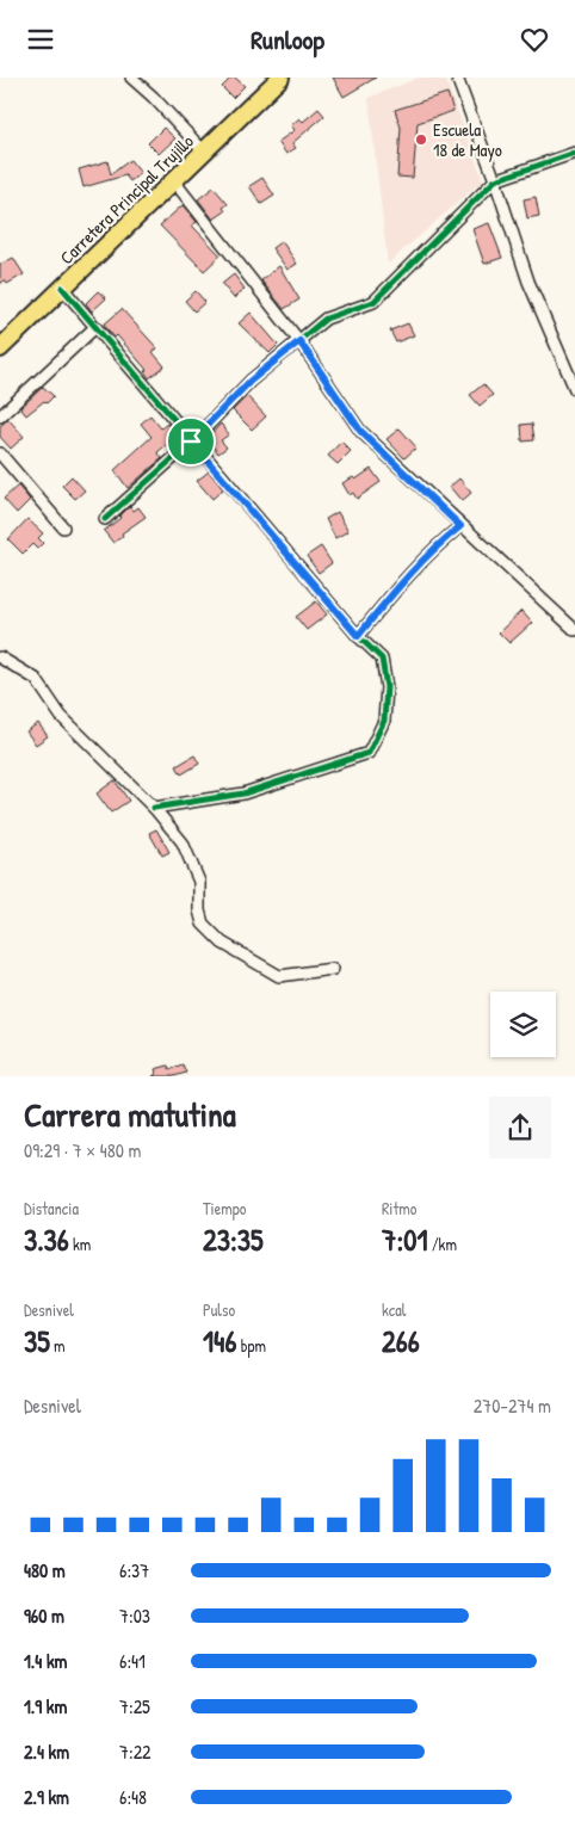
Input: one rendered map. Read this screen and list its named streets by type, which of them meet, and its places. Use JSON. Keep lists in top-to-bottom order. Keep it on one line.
{"streets":{"main road":["Carretera Principal Trujillo"]},"places":["Escuela 18 de Mayo"],"page":{"header":"Runloop","heading":["Carrera matutina","09:29 · 7 × 480 m"],"stats":[["Distancia","3.36 km"],["Tiempo","23:35"],["Ritmo","7:01 /km"],["Desnivel","35 m"],["Pulso","146 bpm"],["kcal","266"]],"chart":["Desnivel","270–274 m"],"list":[{"name":"480 m","note":"6:37"},{"name":"960 m","note":"7:03"},{"name":"1.4 km","note":"6:41"},{"name":"1.9 km","note":"7:25"},{"name":"2.4 km","note":"7:22"},{"name":"2.9 km","note":"6:48"}]}}
